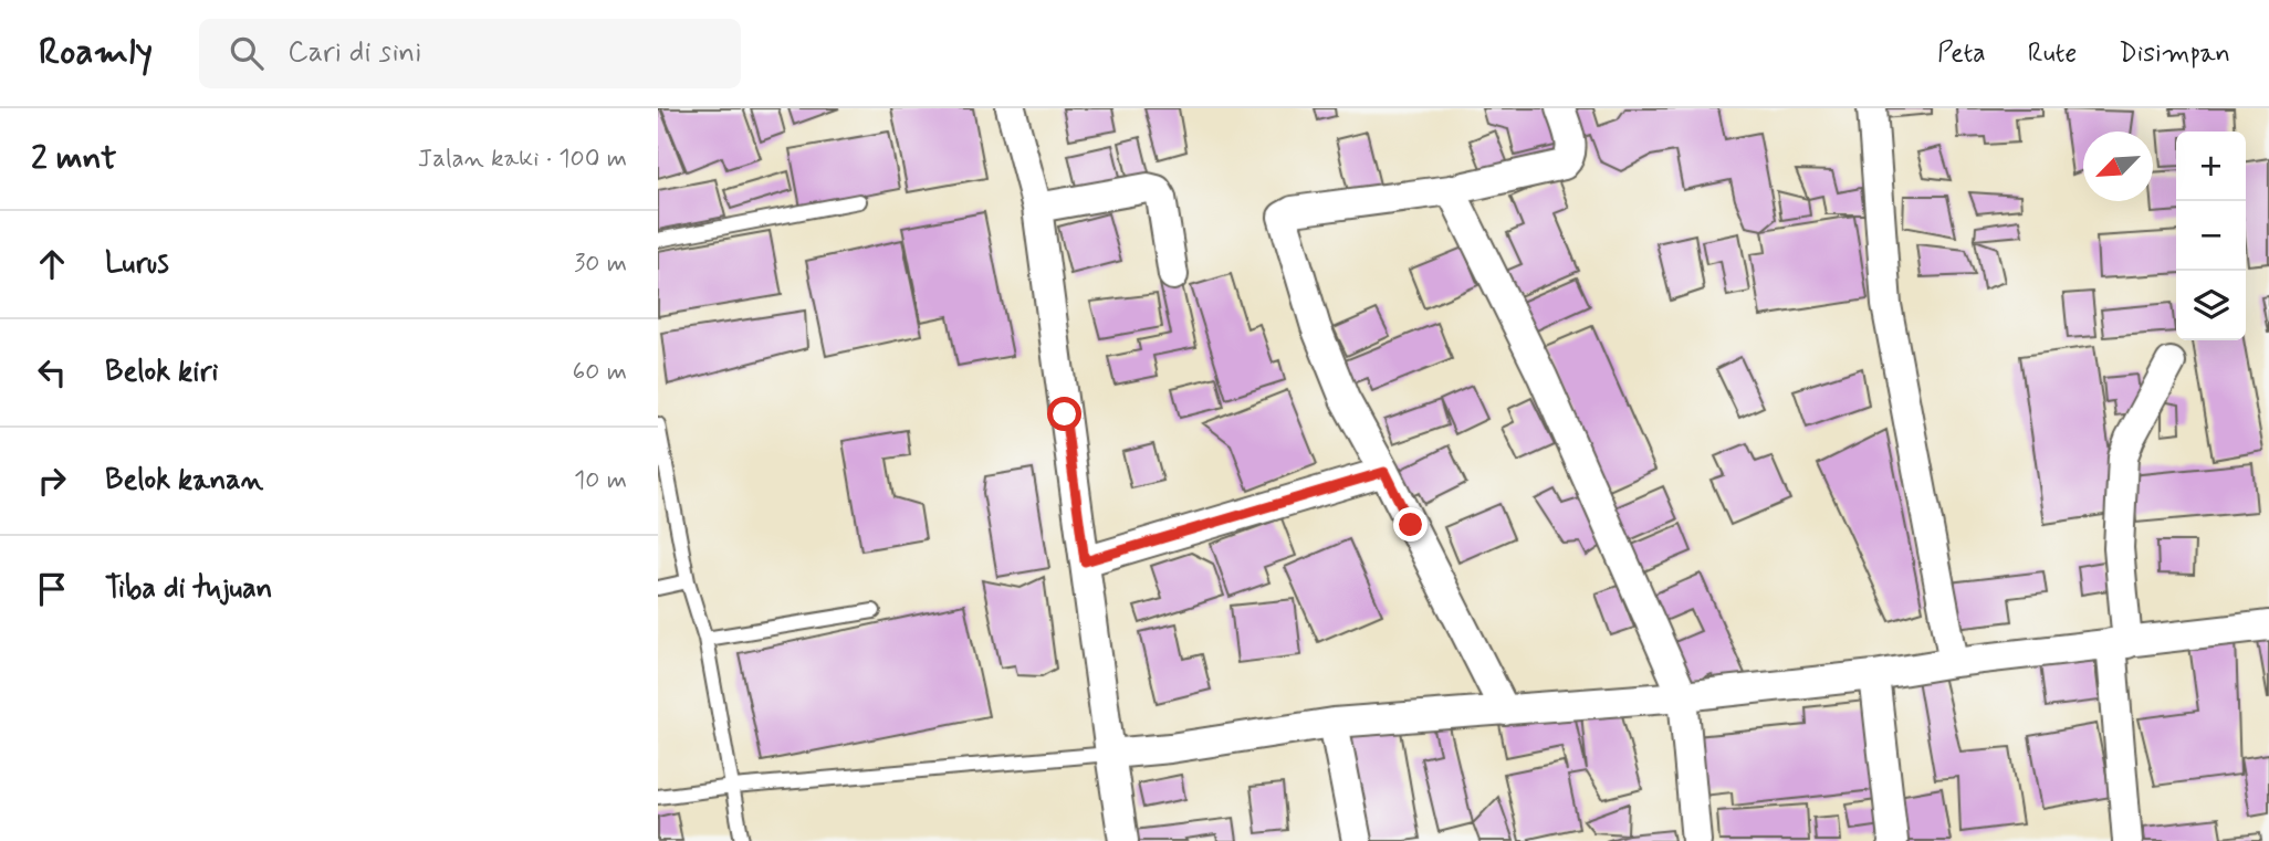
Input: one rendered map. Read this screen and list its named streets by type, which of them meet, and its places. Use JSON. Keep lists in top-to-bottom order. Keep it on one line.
{"north":"bottom left","page":{"header":"Roamly","search":"Cari di sini","nav":["Peta","Rute","Disimpan"],"heading":["2 mnt","Jalan kaki · 100 m"],"map_buttons":["+","−"],"list":[["Lurus","30 m"],["Belok kiri","60 m"],["Belok kanan","10 m"],"Tiba di tujuan"]}}
